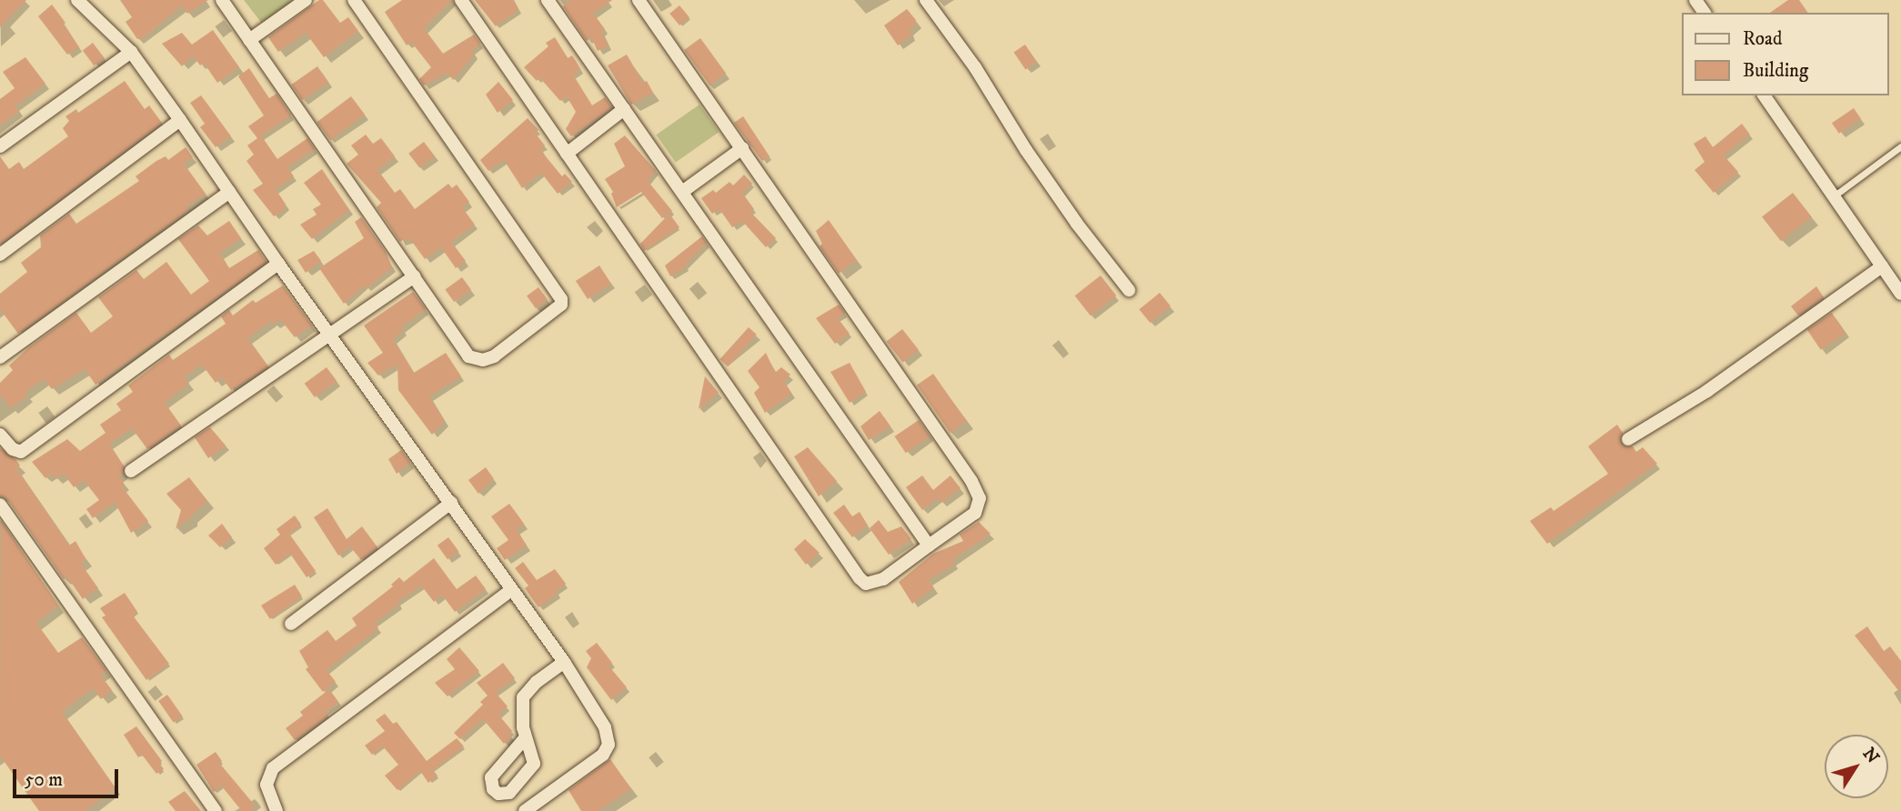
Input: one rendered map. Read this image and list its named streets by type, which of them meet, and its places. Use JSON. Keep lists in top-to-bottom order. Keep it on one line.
{"legend":["Road","Building"],"scale_bar":"50 m","north":"top right"}
